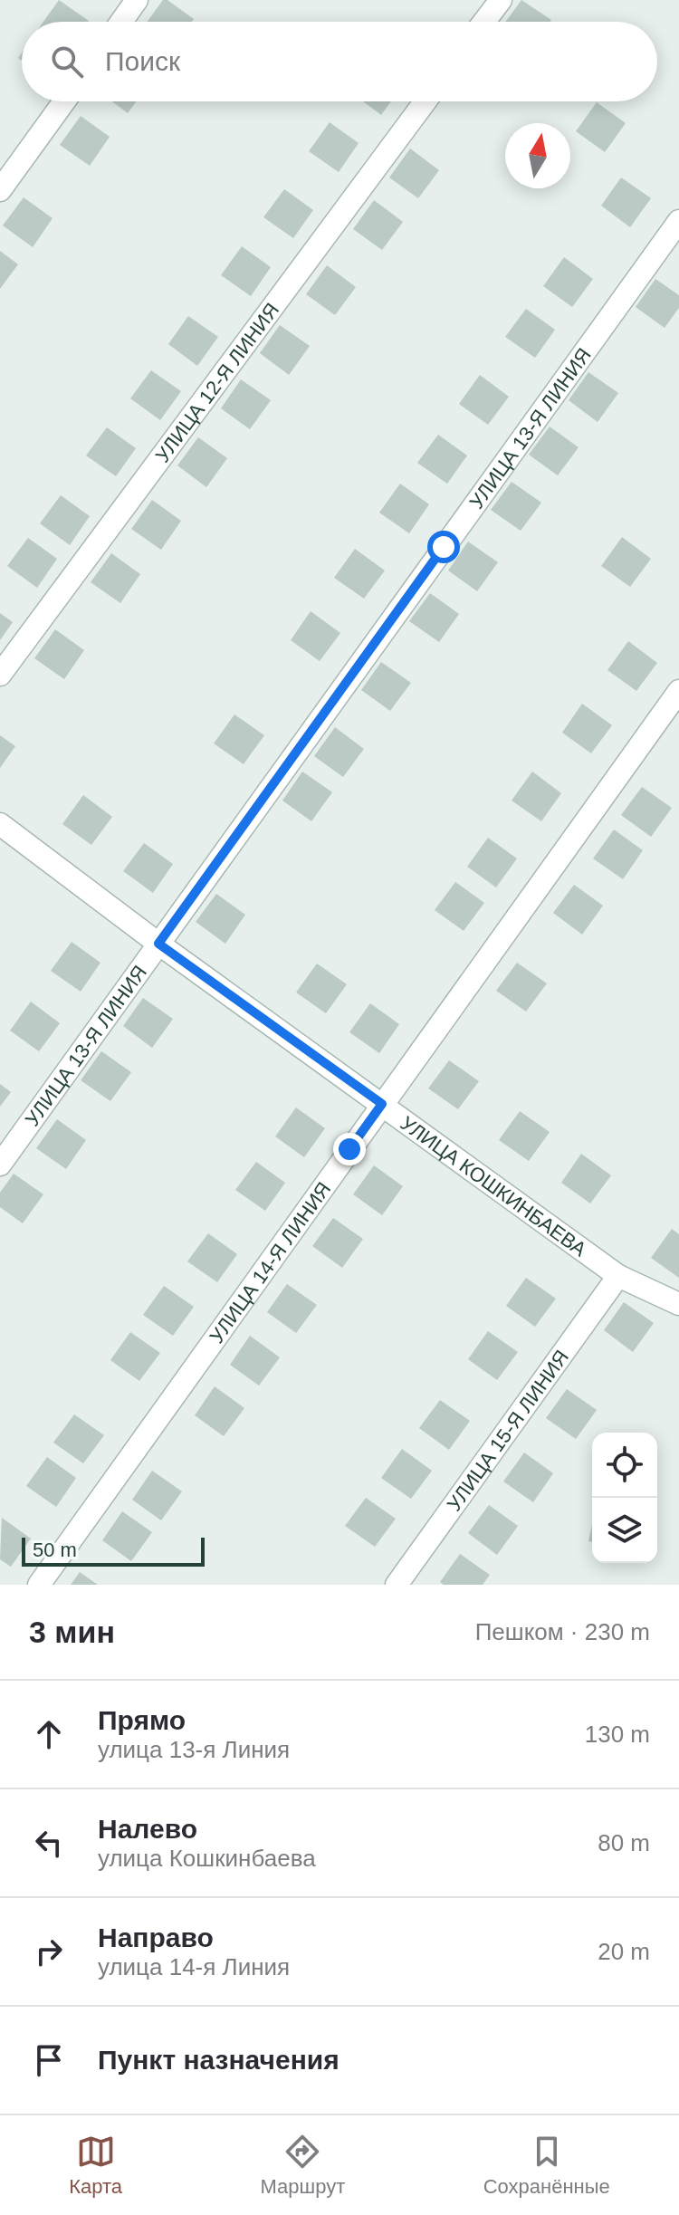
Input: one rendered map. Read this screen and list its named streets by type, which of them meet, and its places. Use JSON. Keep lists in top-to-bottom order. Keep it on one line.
{"streets":{"street":["УЛИЦА 12-Я ЛИНИЯ","УЛИЦА 13-Я ЛИНИЯ","УЛИЦА КОШКИНБАЕВА","УЛИЦА 14-Я ЛИНИЯ","УЛИЦА 15-Я ЛИНИЯ"]},"crossings":[["УЛИЦА 13-Я ЛИНИЯ","УЛИЦА КОШКИНБАЕВА"],["УЛИЦА КОШКИНБАЕВА","УЛИЦА 14-Я ЛИНИЯ"],["УЛИЦА КОШКИНБАЕВА","УЛИЦА 15-Я ЛИНИЯ"]],"scale_bar":"50 m","north":"top","page":{"search":"Поиск","scale":"50 m","heading":["3 мин","Пешком · 230 m"],"list":[["Прямо","улица 13-я Линия","130 m"],["Налево","улица Кошкинбаева","80 m"],["Направо","улица 14-я Линия","20 m"],"Пункт назначения"],"nav":["Карта","Маршрут","Сохранённые"]}}
